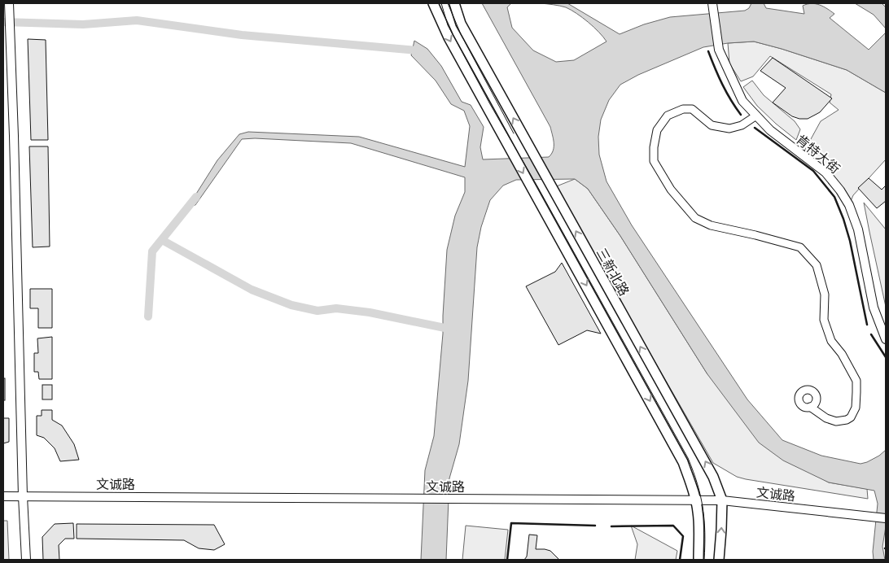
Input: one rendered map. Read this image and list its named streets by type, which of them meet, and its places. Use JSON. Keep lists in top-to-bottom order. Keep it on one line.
{"streets":{"main road":["三新北路"],"street":["肯特大街","文诚路"]},"crossings":[["三新北路","文诚路"]]}
